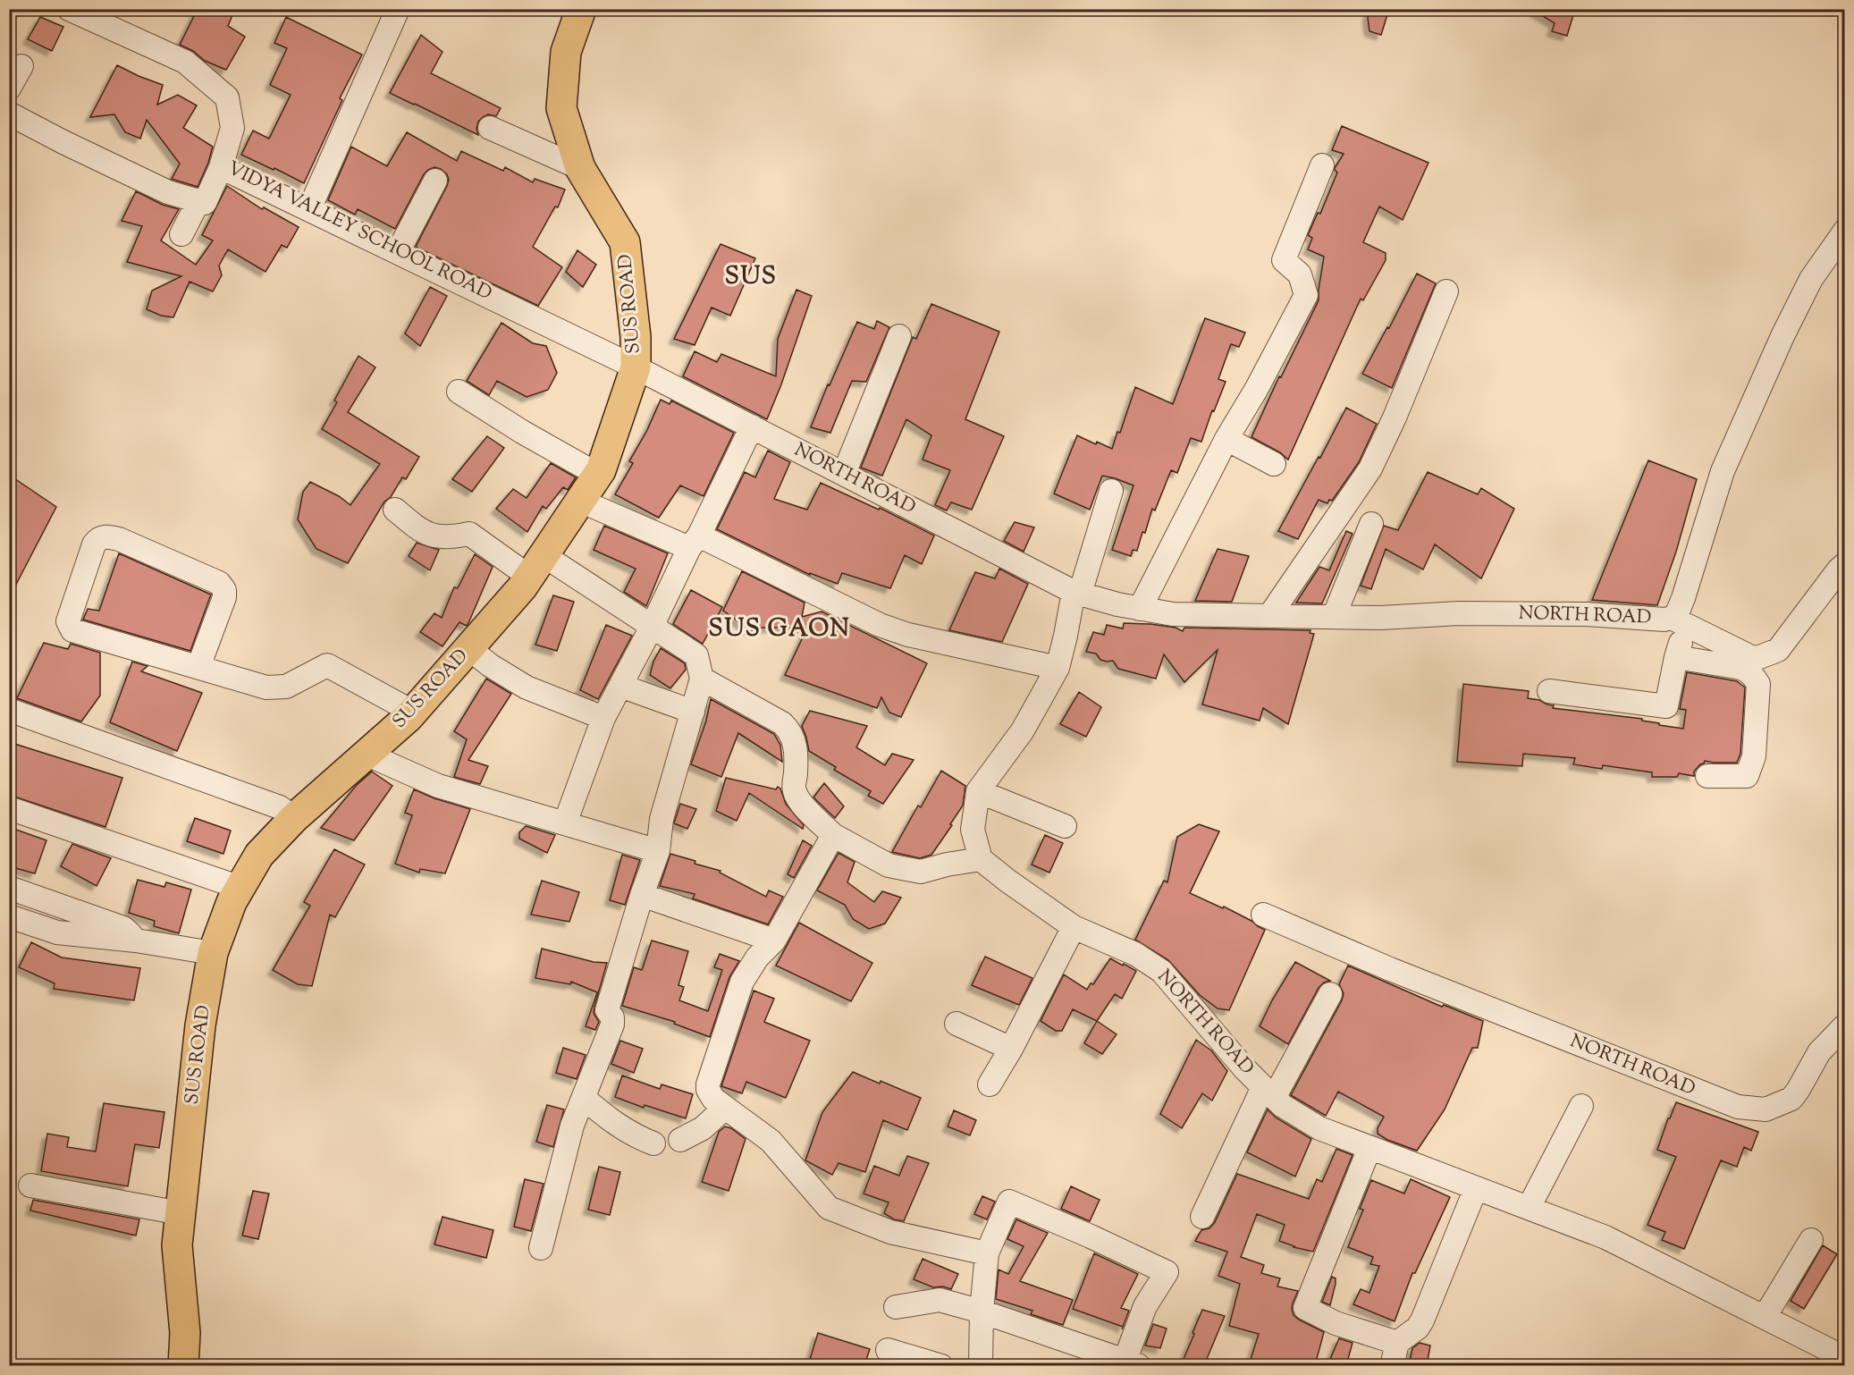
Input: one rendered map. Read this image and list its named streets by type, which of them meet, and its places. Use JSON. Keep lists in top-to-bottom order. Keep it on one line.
{"streets":{"main road":["SUS ROAD"],"street":["VIDYA VALLEY SCHOOL ROAD","NORTH ROAD"]},"crossings":[["VIDYA VALLEY SCHOOL ROAD","SUS ROAD"],["VIDYA VALLEY SCHOOL ROAD","NORTH ROAD"],["SUS ROAD","NORTH ROAD"]],"districts":["SUS","SUS GAON"]}
